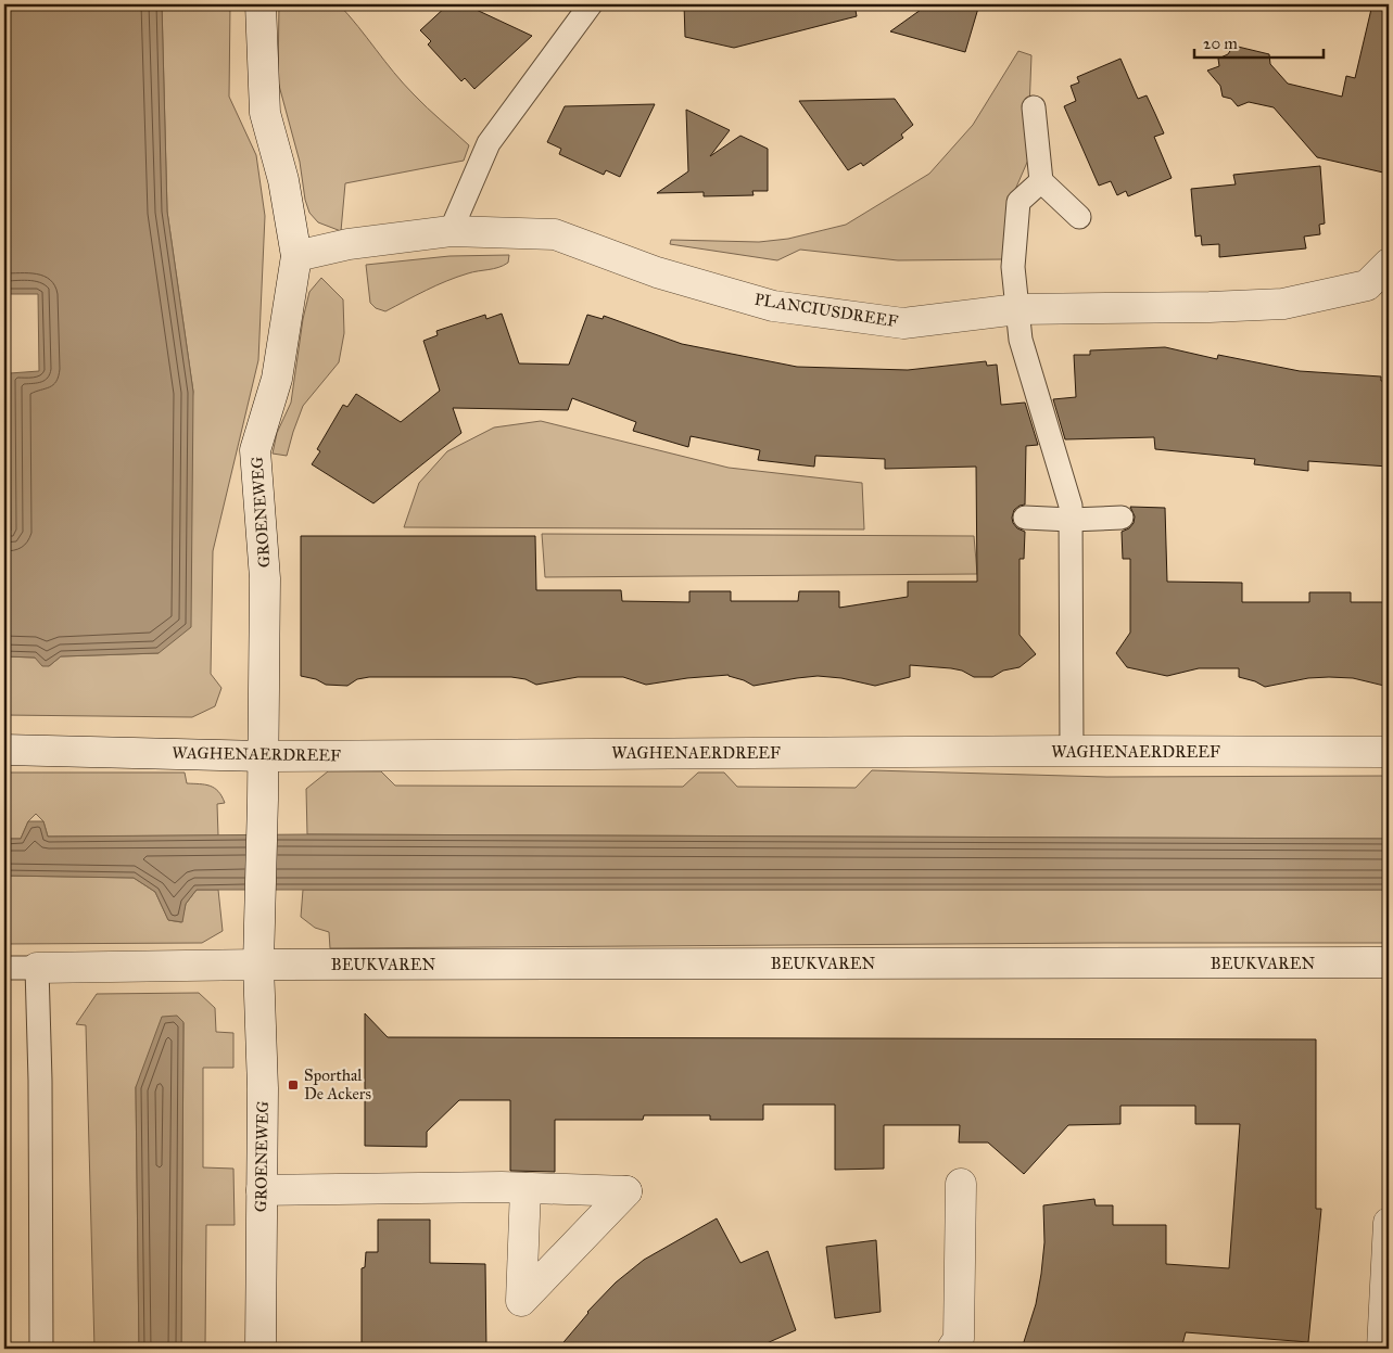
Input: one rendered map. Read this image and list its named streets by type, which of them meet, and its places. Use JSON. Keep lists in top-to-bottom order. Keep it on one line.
{"streets":{"street":["PLANCIUSDREEF","GROENEWEG","WAGHENAERDREEF","BEUKVAREN"]},"crossings":[["PLANCIUSDREEF","GROENEWEG"],["GROENEWEG","WAGHENAERDREEF"],["GROENEWEG","BEUKVAREN"]],"places":{"transit":["Sporthal De Ackers"]},"scale_bar":"20 m"}
